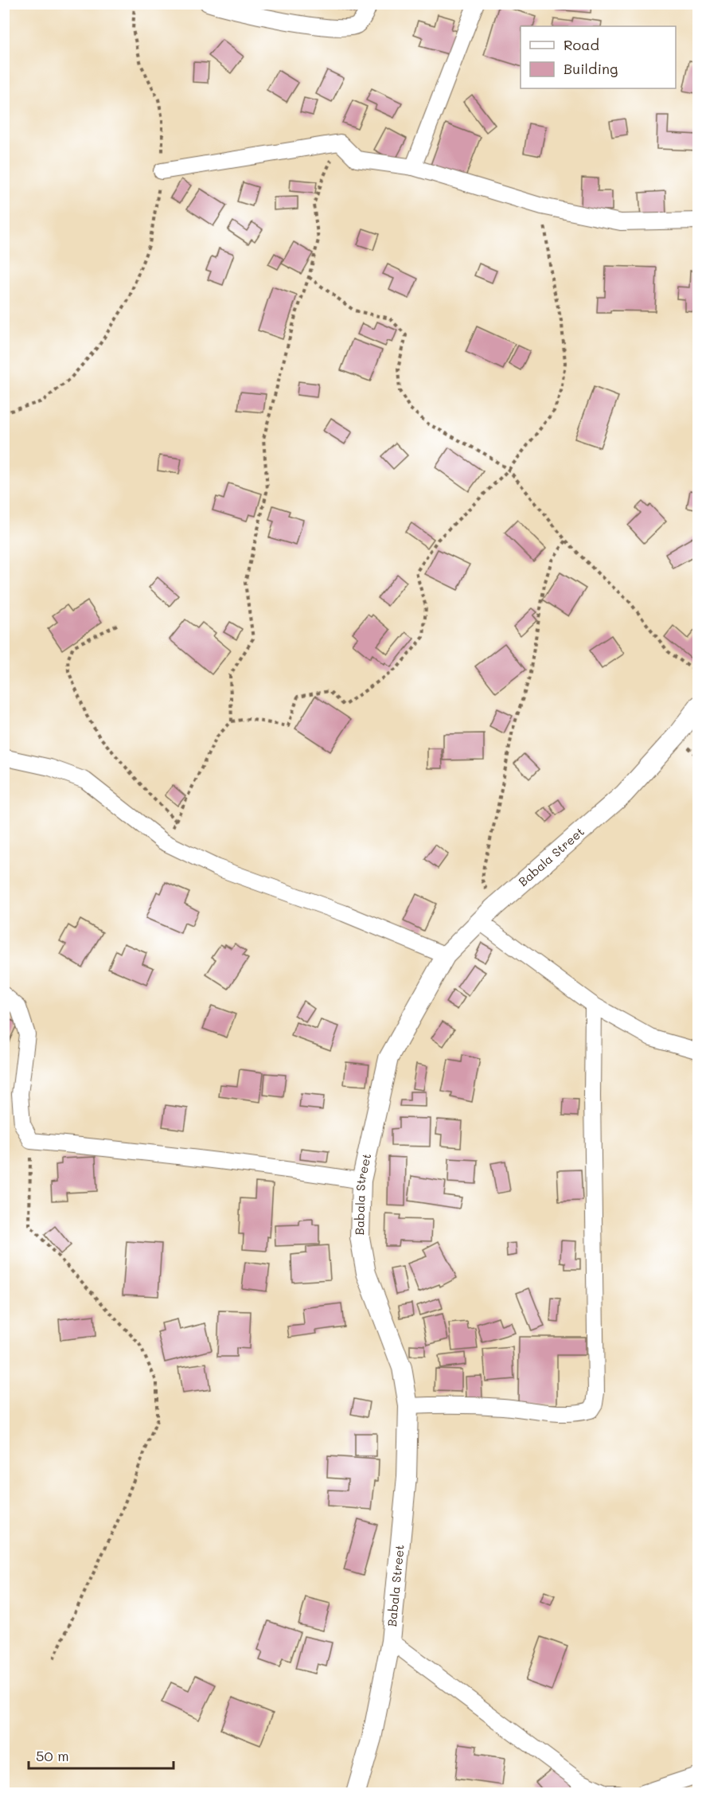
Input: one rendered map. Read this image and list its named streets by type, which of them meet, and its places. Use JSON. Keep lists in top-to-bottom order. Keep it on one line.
{"streets":{"street":["Babala Street"]},"legend":["Road","Building"],"scale_bar":"50 m"}
